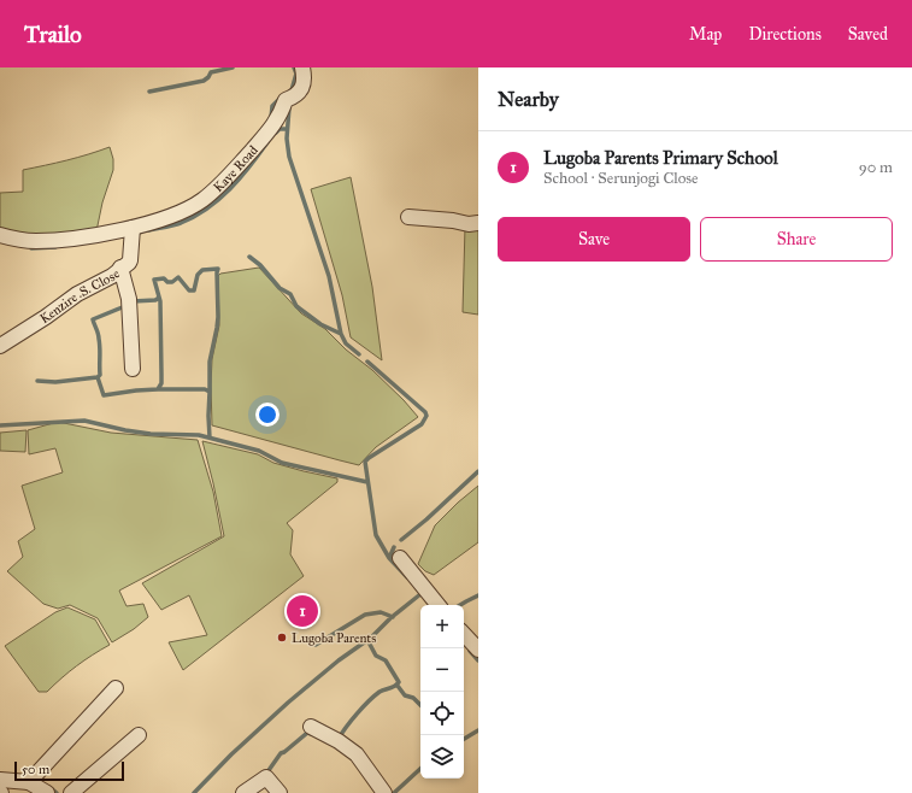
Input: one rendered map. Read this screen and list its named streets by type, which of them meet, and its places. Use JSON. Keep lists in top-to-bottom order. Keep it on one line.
{"streets":{"street":["Kaye Road","Kenzire .S. Close"]},"crossings":[["Kaye Road","Kenzire .S. Close"]],"places":["Lugoba Parents"],"scale_bar":"50 m","page":{"header":"Trailo","nav":["Map","Directions","Saved"],"heading":"Nearby","list":[{"mark":"1","name":"Lugoba Parents Primary School","note":"School · Serunjogi Close","value":"90 m"}],"buttons":["Save","Share"],"pins":"1","map_buttons":["+","−"],"scale":"50 m"}}
